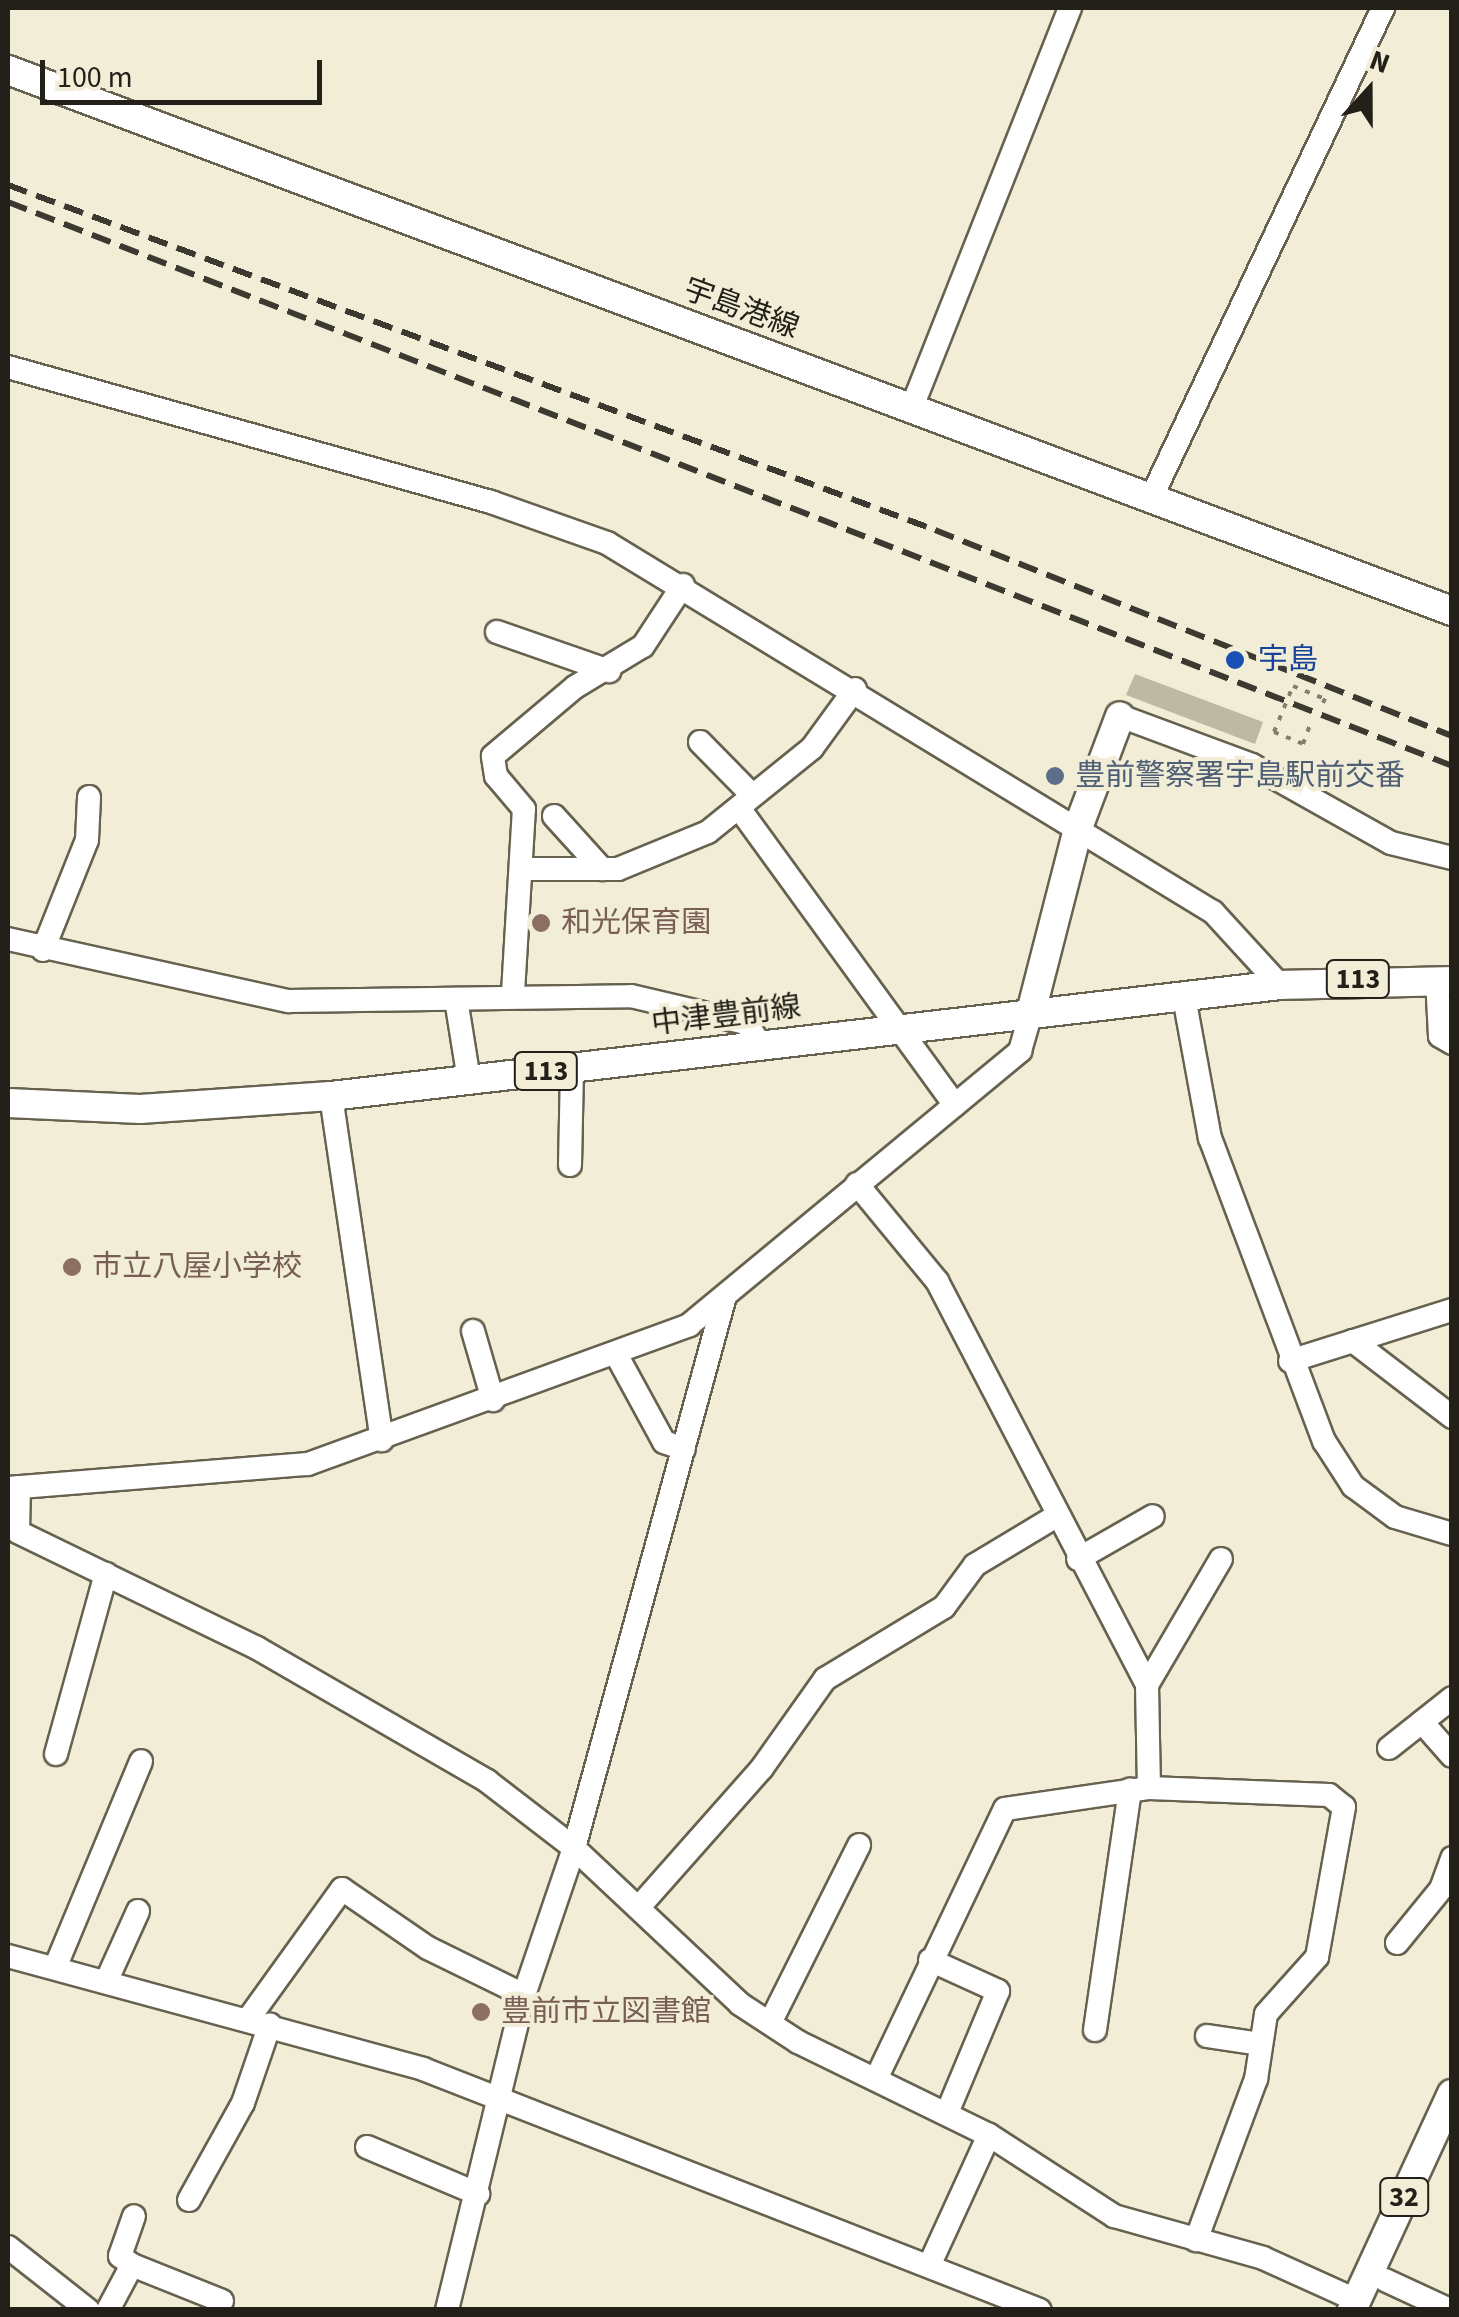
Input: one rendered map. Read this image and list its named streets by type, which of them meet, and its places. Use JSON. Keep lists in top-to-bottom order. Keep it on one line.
{"streets":{"main road":["宇島港線","113","中津豊前線","32"]},"places":["宇島","豊前警察署宇島駅前交番","和光保育園","市立八屋小学校","豊前市立図書館"],"scale_bar":"100 m","north":"top"}
